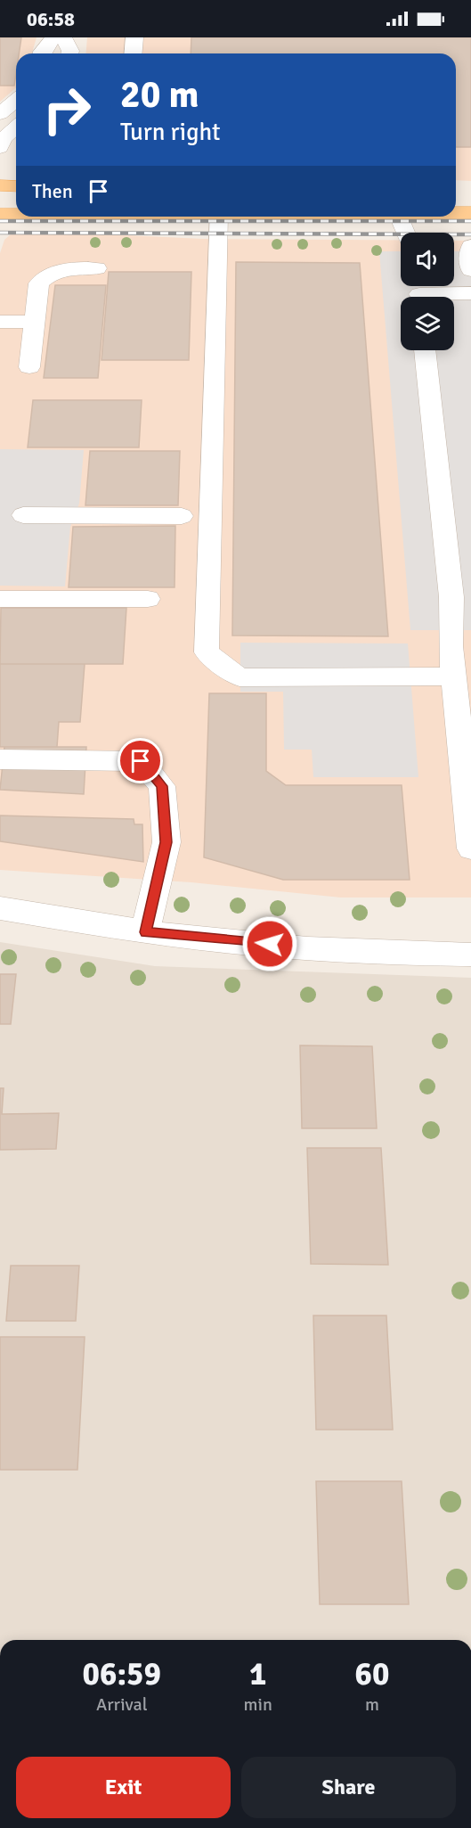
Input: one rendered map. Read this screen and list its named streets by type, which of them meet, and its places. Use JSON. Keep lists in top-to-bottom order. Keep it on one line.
{"page":{"status":"06:58","turn":["20 m","Turn right"],"then":"Then","eta":["06:59","Arrival","1","min","60","m"],"buttons":["Exit","Share"]}}
